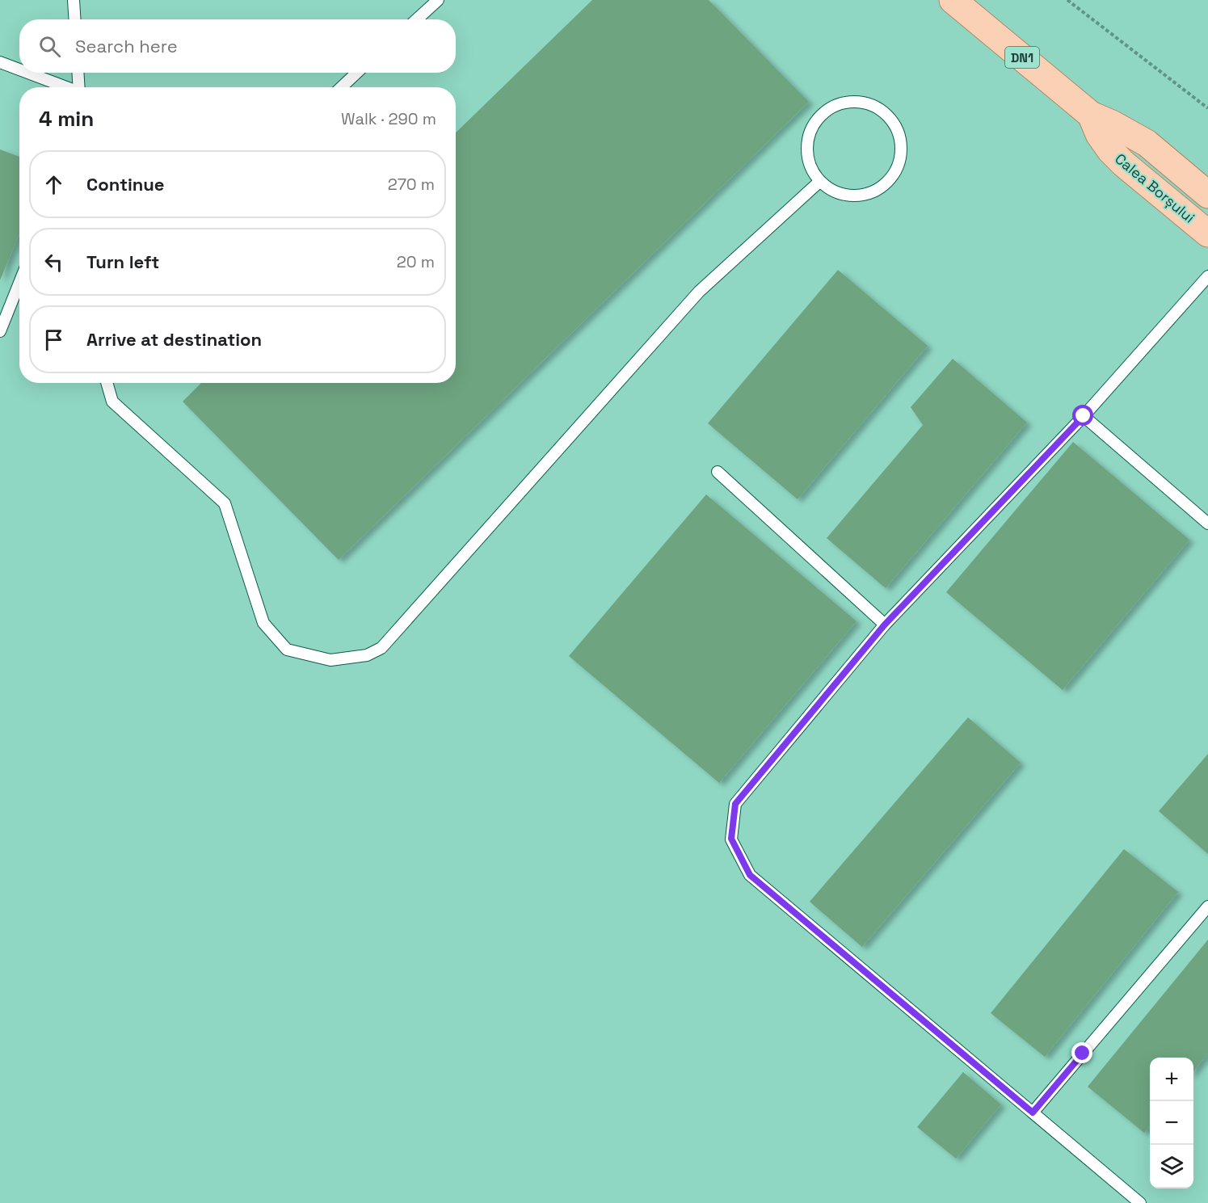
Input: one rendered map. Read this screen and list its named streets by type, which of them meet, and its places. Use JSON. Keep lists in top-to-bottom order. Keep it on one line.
{"streets":{"main road":["DN1","Calea Borșului"]},"page":{"search":"Search here","heading":["4 min","Walk · 290 m"],"list":[["Continue","270 m"],["Turn left","20 m"],"Arrive at destination"],"map_buttons":["+","−"]}}
